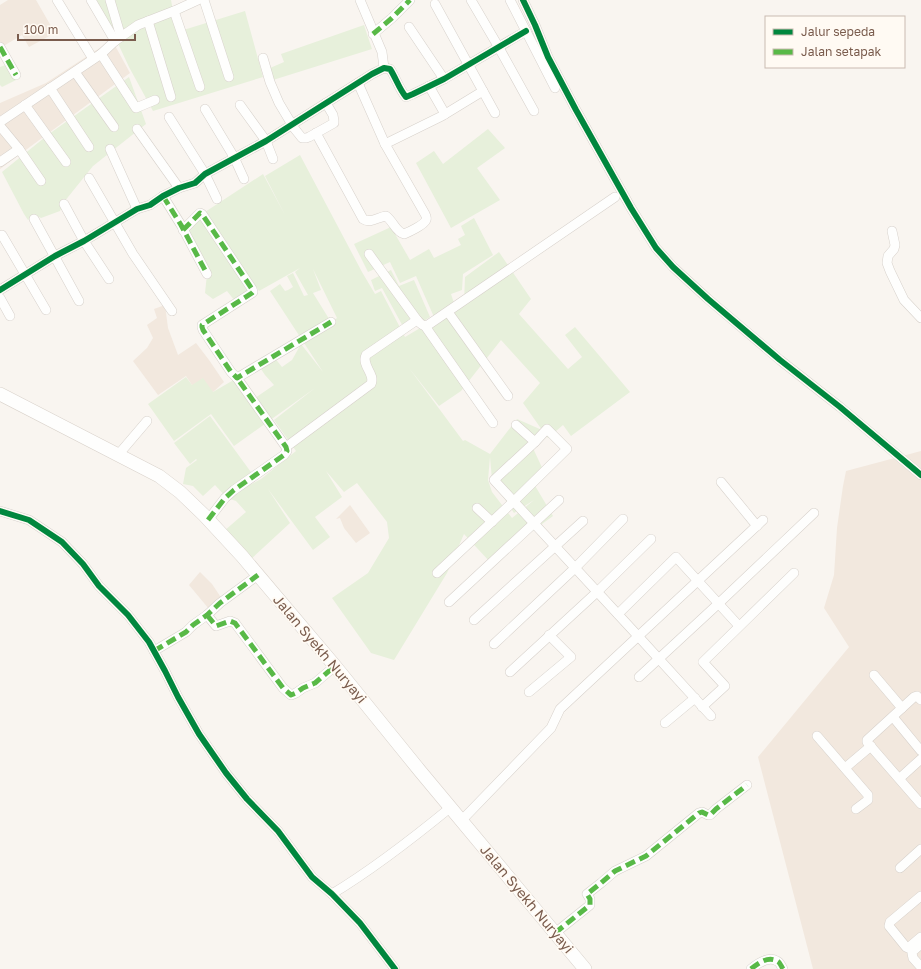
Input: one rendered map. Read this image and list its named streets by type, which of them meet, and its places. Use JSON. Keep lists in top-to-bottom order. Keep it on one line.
{"streets":{"main road":["Jalan Syekh Nuryayi"]},"legend":["Jalur sepeda","Jalan setapak"],"scale_bar":"100 m"}
